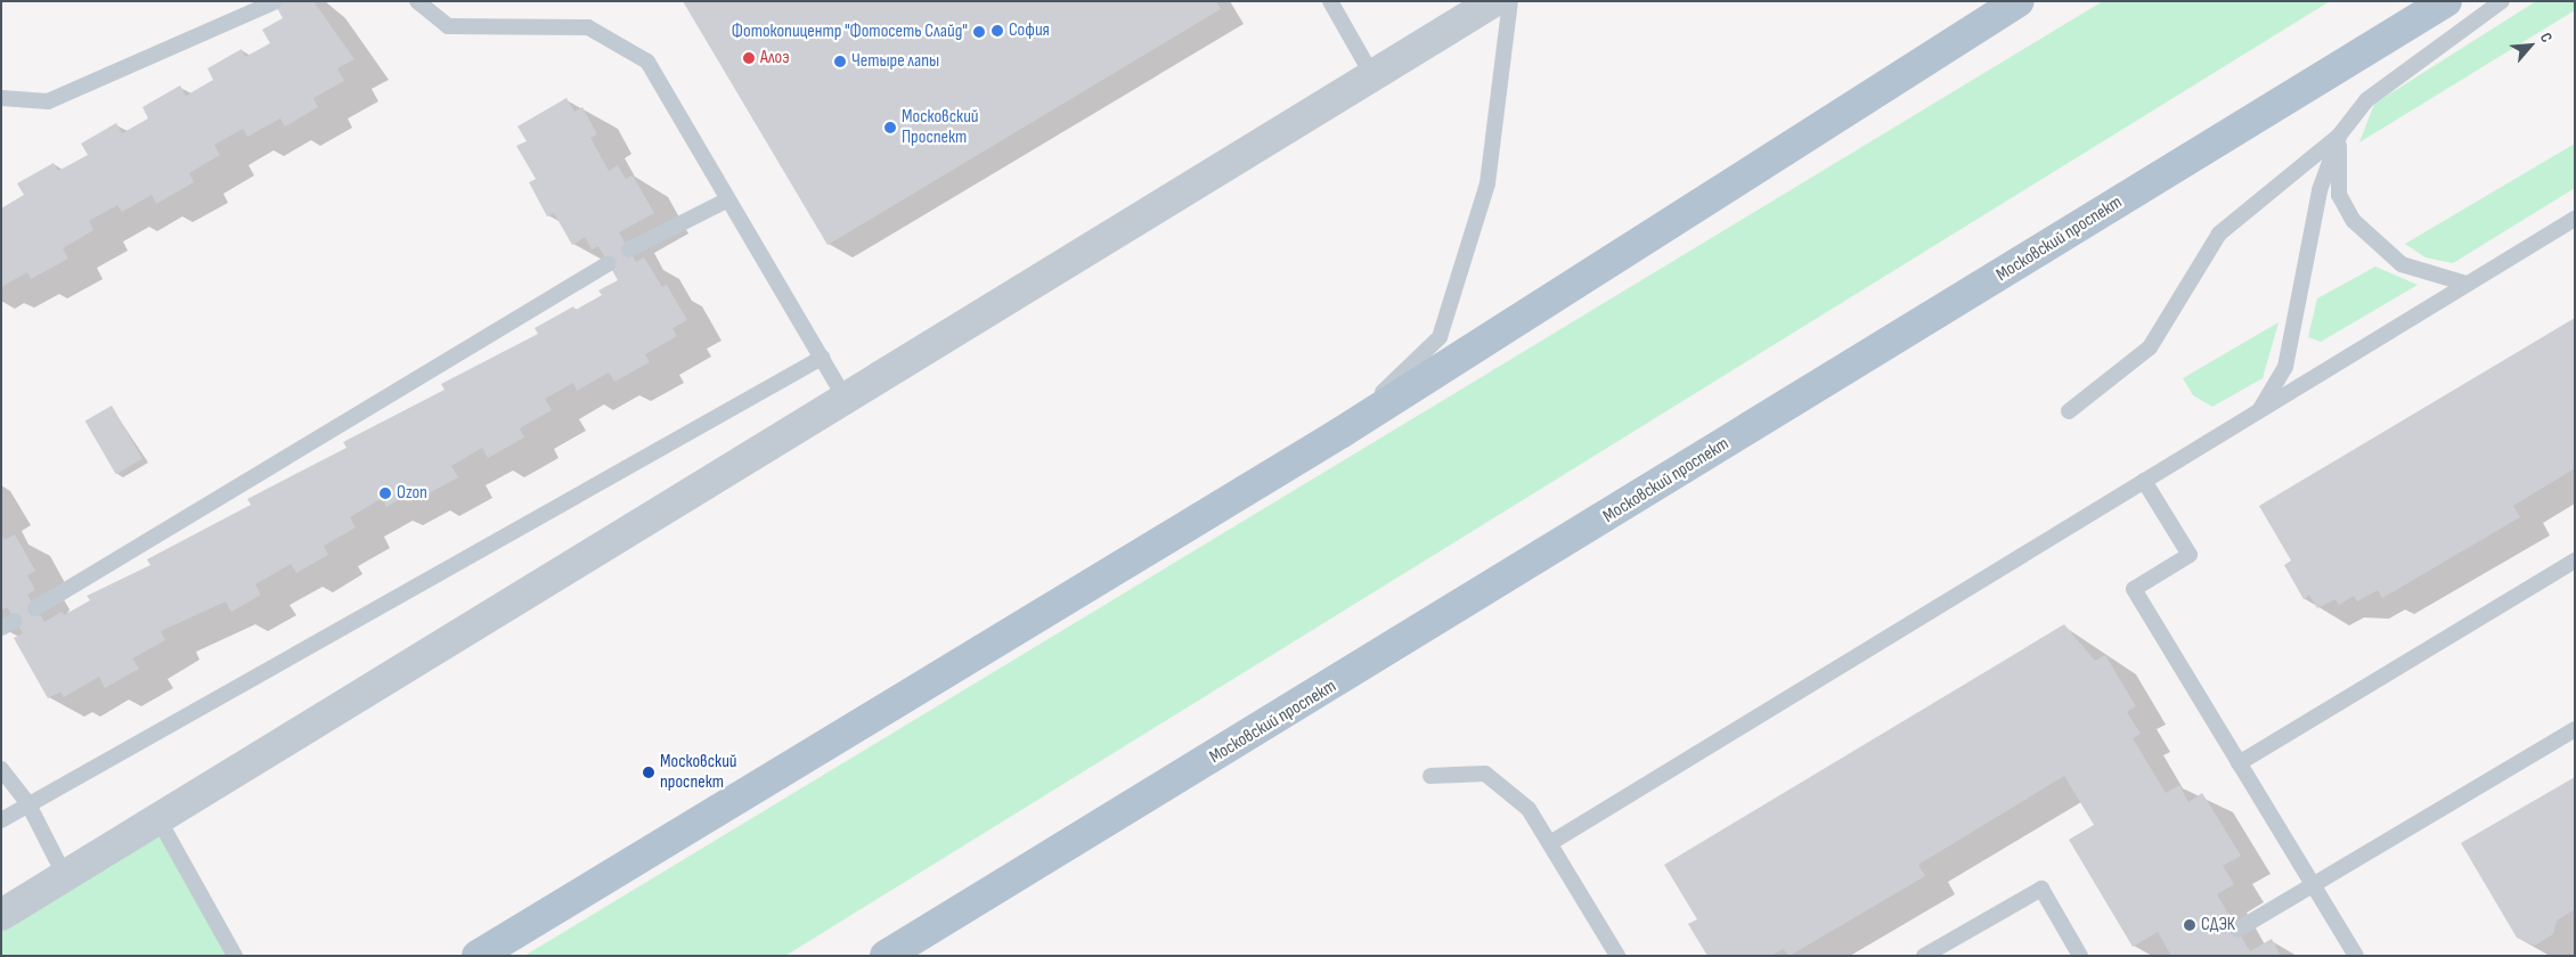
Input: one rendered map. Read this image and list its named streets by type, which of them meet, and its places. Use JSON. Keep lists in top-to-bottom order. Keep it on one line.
{"streets":{"main road":["Московский проспект"]},"places":["София","Фотокопицентр \"Фотосеть Слайд\"","Алоэ","Четыре лапы","Московский Проспект","Ozon","Московский проспект","СДЭК"],"north":"top right"}
